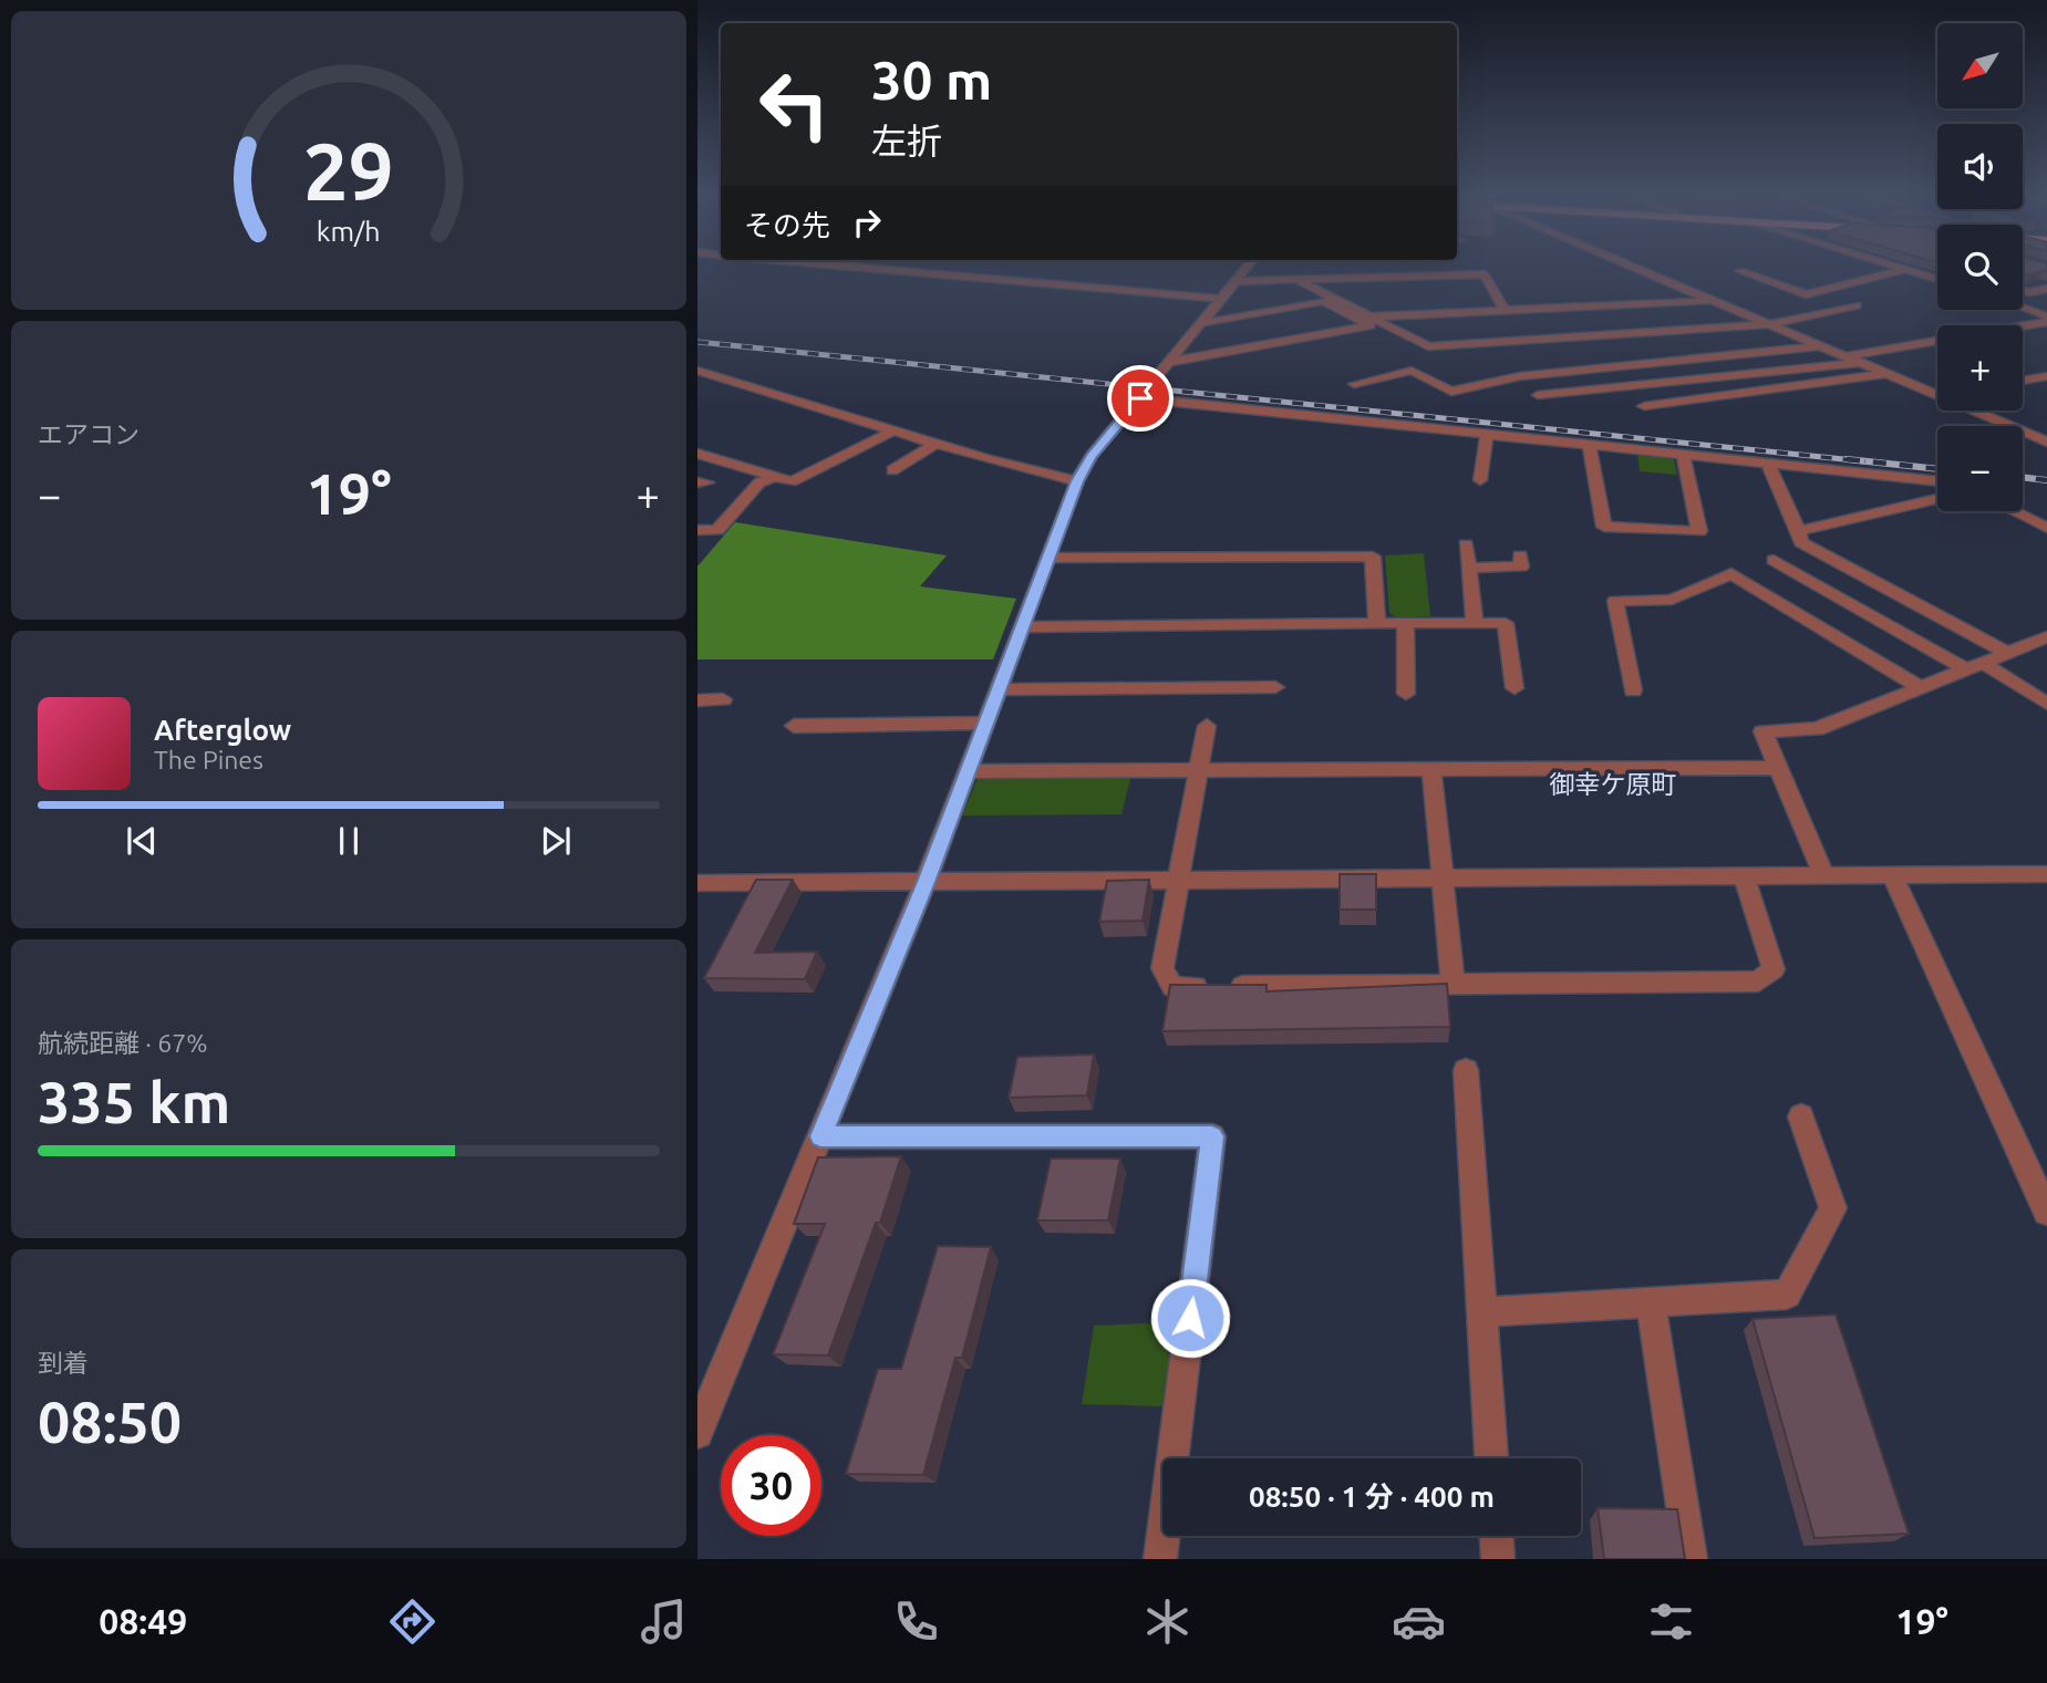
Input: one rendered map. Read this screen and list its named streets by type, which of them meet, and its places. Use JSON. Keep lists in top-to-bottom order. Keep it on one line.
{"districts":["御幸ケ原町"],"north":"bottom left","page":{"map_buttons":["+","−"],"turn":["30 m","左折"],"then":"その先","tile":["エアコン",["航続距離 · 67%","335 km"],["到着","08:50"]],"heat":["−","19°","+"],"song":["Afterglow","The Pines"],"limit":"30","trip":"08:50 · 1 分 · 400 m","tabs":["08:49","19°"],"gauge":["29","km/h"]}}
